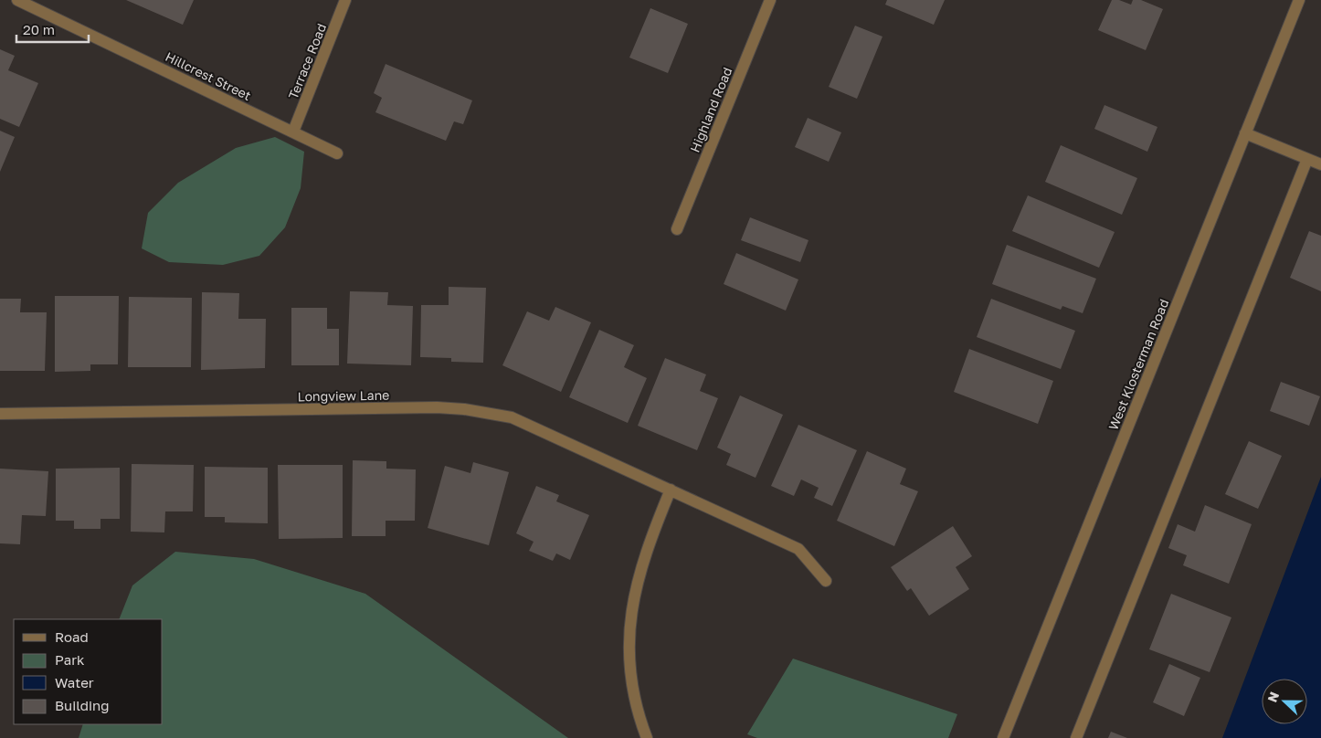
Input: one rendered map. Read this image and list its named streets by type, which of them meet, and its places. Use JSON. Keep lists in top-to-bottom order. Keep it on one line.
{"streets":{"street":["Terrace Road","Hillcrest Street","Highland Road","West Klosterman Road","Longview Lane"]},"crossings":[["Terrace Road","Hillcrest Street"]],"legend":["Road","Park","Water","Building"],"scale_bar":"20 m","north":"left"}
